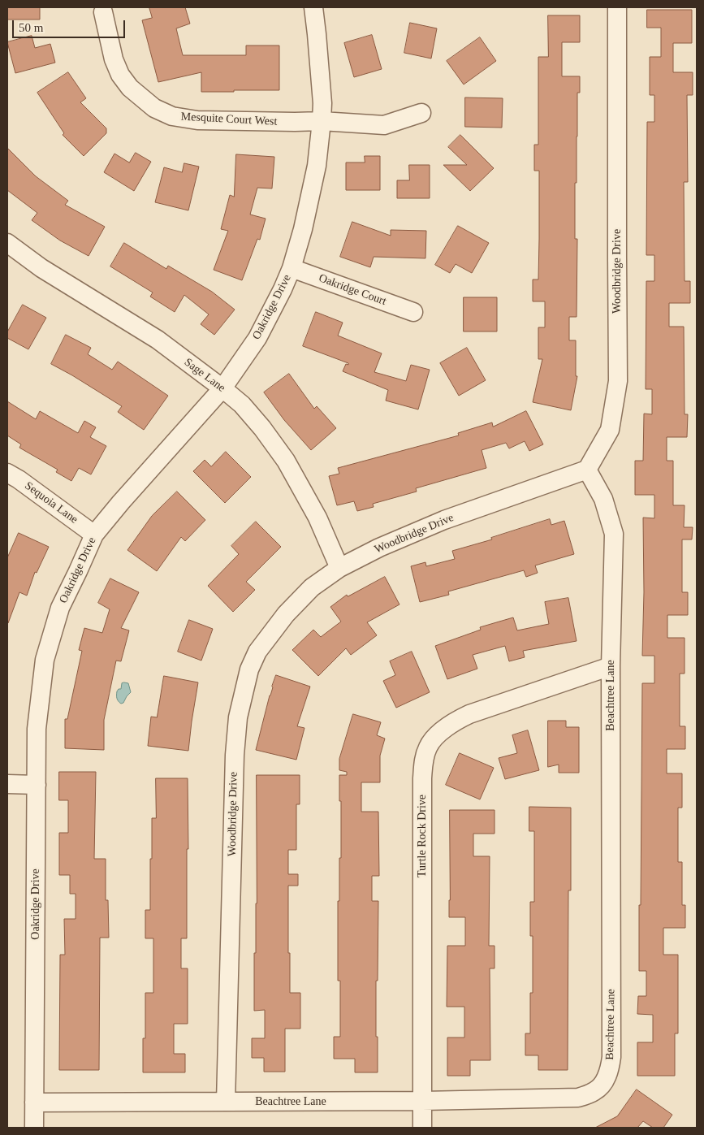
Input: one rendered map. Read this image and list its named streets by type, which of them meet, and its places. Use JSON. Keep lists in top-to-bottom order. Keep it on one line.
{"streets":{"street":["Mesquite Court West","Woodbridge Drive","Oakridge Court","Oakridge Drive","Sage Lane","Sequoia Lane","Beachtree Lane","Turtle Rock Drive"]},"crossings":[["Mesquite Court West","Oakridge Drive"],["Woodbridge Drive","Sage Lane"],["Woodbridge Drive","Beachtree Lane"],["Oakridge Court","Oakridge Drive"],["Oakridge Drive","Sage Lane"],["Oakridge Drive","Sequoia Lane"],["Oakridge Drive","Beachtree Lane"],["Beachtree Lane","Turtle Rock Drive"]],"scale_bar":"50 m"}
